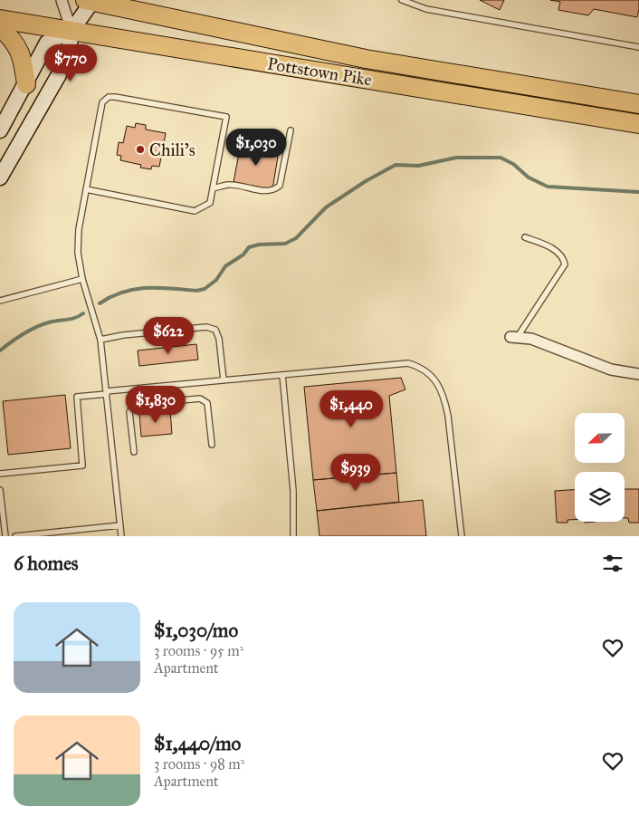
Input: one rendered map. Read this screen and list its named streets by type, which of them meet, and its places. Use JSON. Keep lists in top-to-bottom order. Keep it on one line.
{"streets":{"highway":["Pottstown Pike"]},"places":["Chili's"],"north":"bottom left","page":{"price":["$770","$1,030","$622","$1,830","$1,440","$939"],"heading":"6 homes","list":[{"name":"$1,030/mo","note":"3 rooms · 95 m² · Apartment"},{"name":"$1,440/mo","note":"3 rooms · 98 m² · Apartment"}]}}
